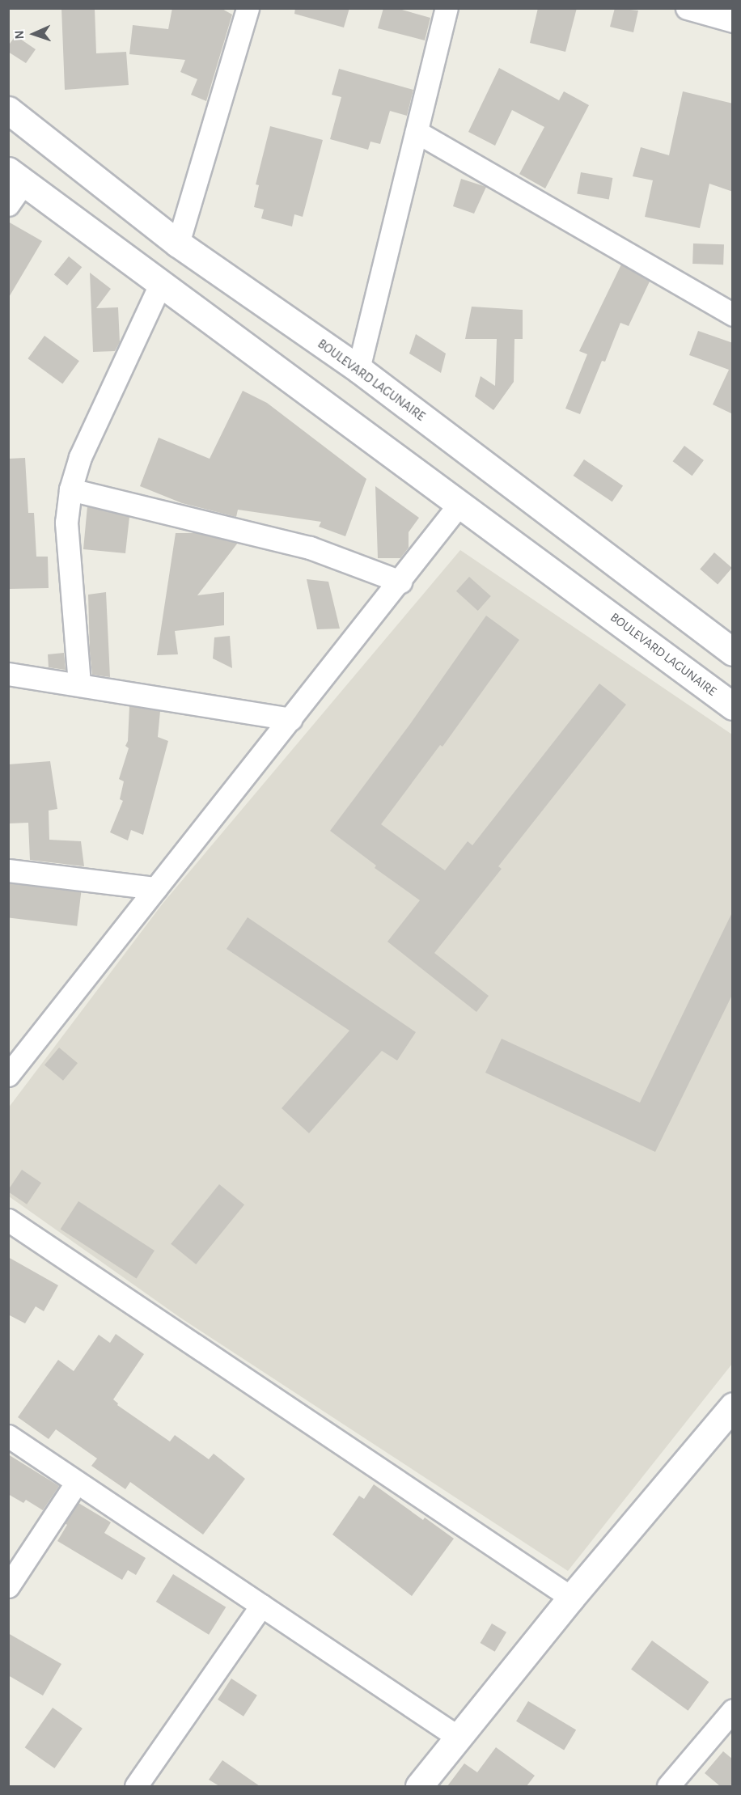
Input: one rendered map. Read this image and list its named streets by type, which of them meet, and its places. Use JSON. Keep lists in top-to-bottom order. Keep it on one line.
{"streets":{"main road":["BOULEVARD LAGUNAIRE"]},"north":"left"}
